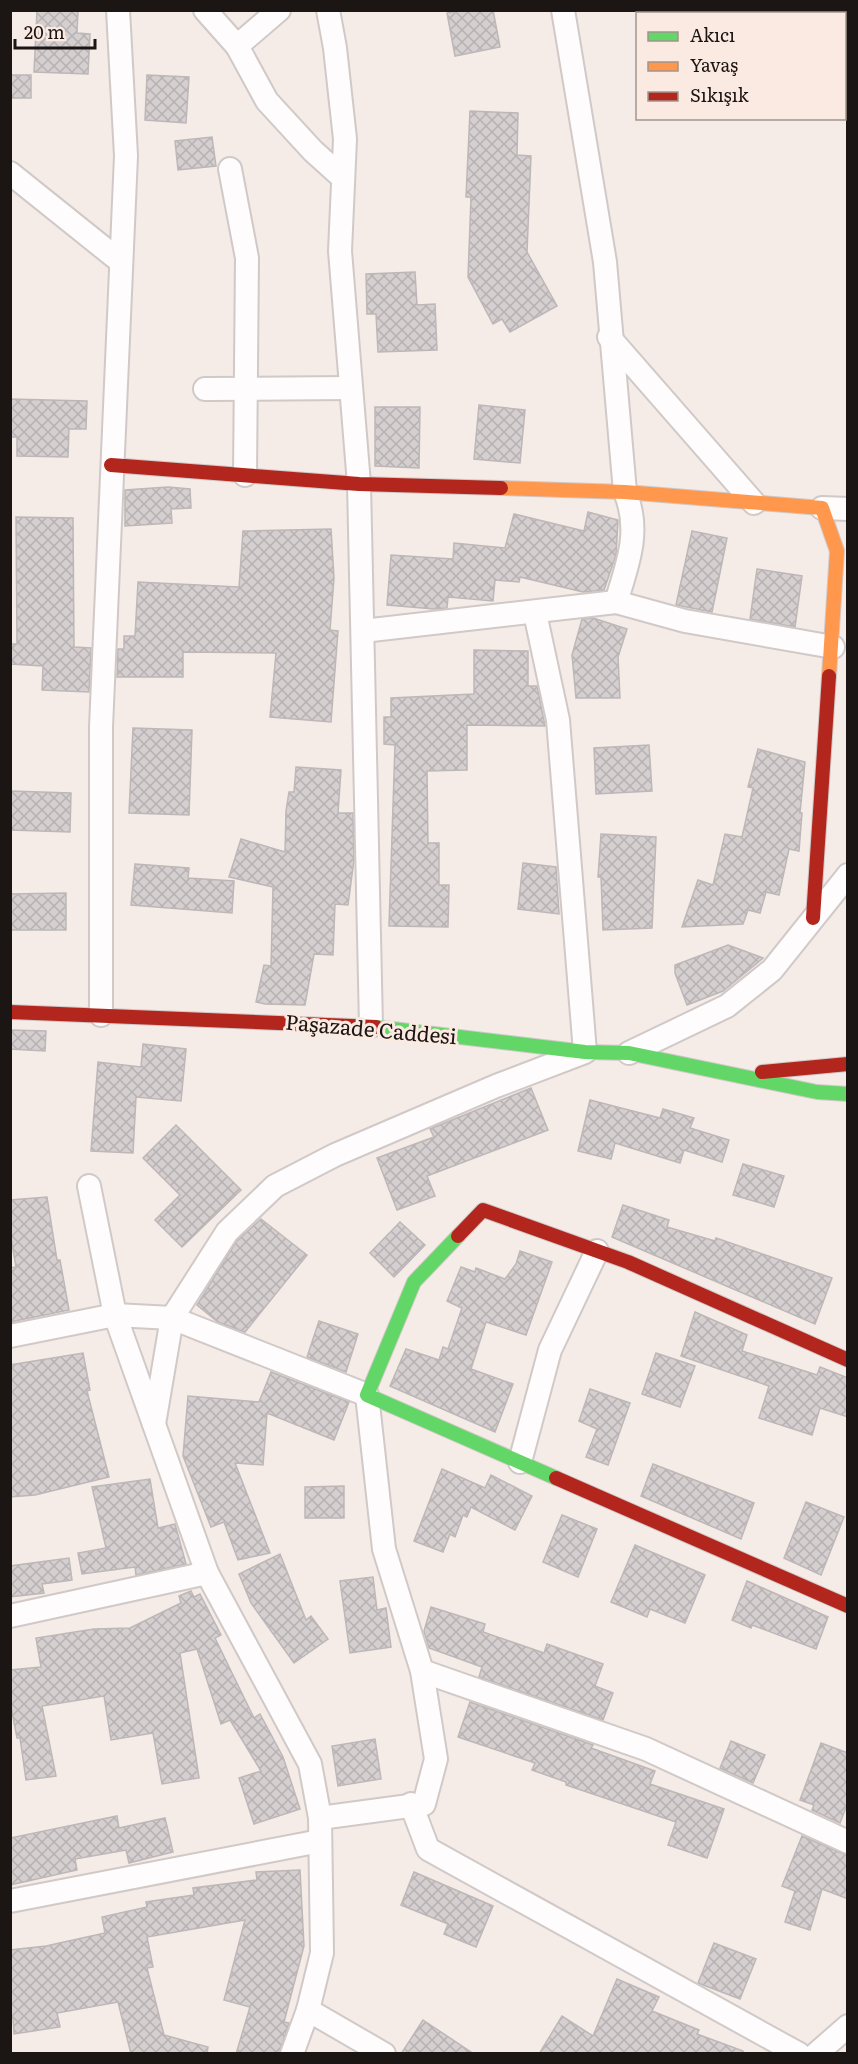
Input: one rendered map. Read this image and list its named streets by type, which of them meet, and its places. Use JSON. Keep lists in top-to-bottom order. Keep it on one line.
{"streets":{"street":["Paşazade Caddesi"]},"legend":["Akıcı","Yavaş","Sıkışık"],"scale_bar":"20 m"}
